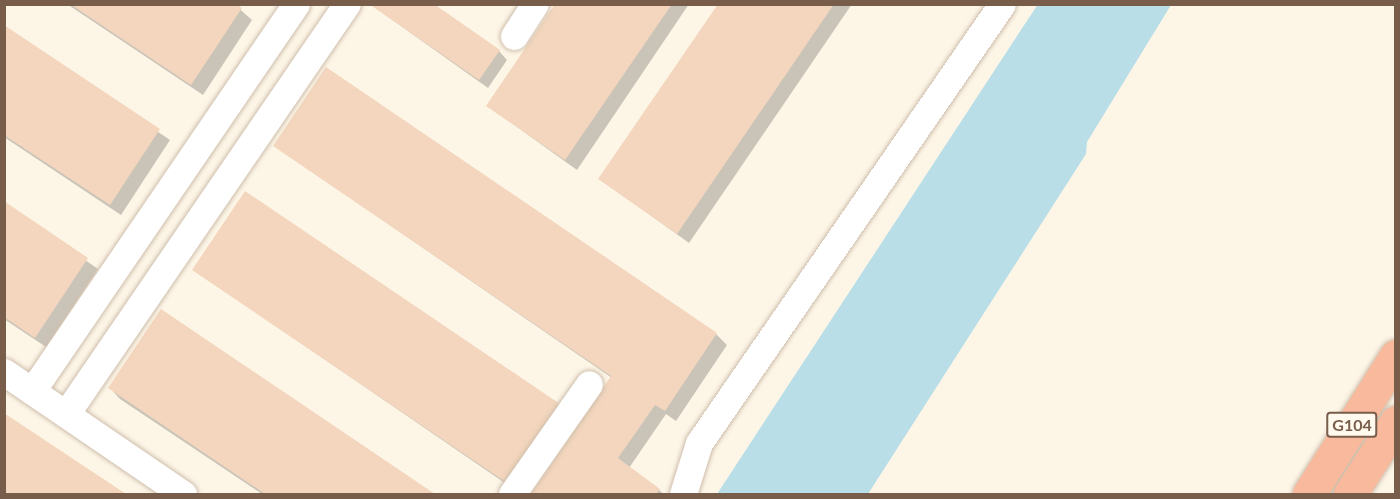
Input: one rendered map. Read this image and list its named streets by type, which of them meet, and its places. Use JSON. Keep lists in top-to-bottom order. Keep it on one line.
{"streets":{"highway":["G104"]}}
